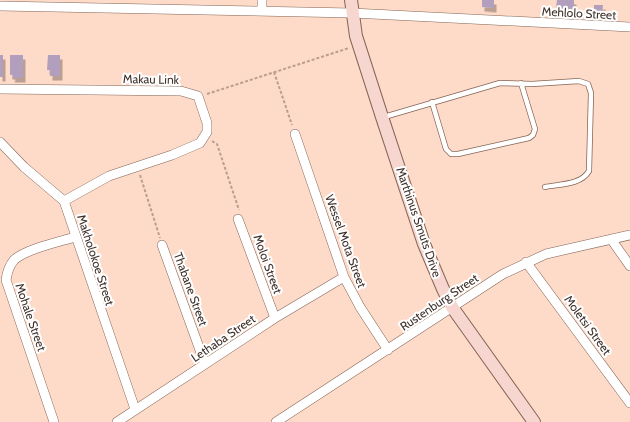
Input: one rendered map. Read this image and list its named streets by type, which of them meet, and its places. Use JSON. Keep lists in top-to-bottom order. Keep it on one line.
{"streets":{"street":["Mehlolo Street","Makau Link","Marthinus Smuts Drive","Wessel Mota Street","Makholokoe Street","Moloi Street","Thabane Street","Rustenburg Street","Mohale Street","Moletsi Street","Lethaba Street"]},"crossings":[["Mehlolo Street","Marthinus Smuts Drive"],["Marthinus Smuts Drive","Rustenburg Street"],["Wessel Mota Street","Rustenburg Street"],["Wessel Mota Street","Lethaba Street"],["Makholokoe Street","Mohale Street"],["Makholokoe Street","Lethaba Street"],["Moloi Street","Lethaba Street"],["Thabane Street","Lethaba Street"],["Rustenburg Street","Moletsi Street"]]}
